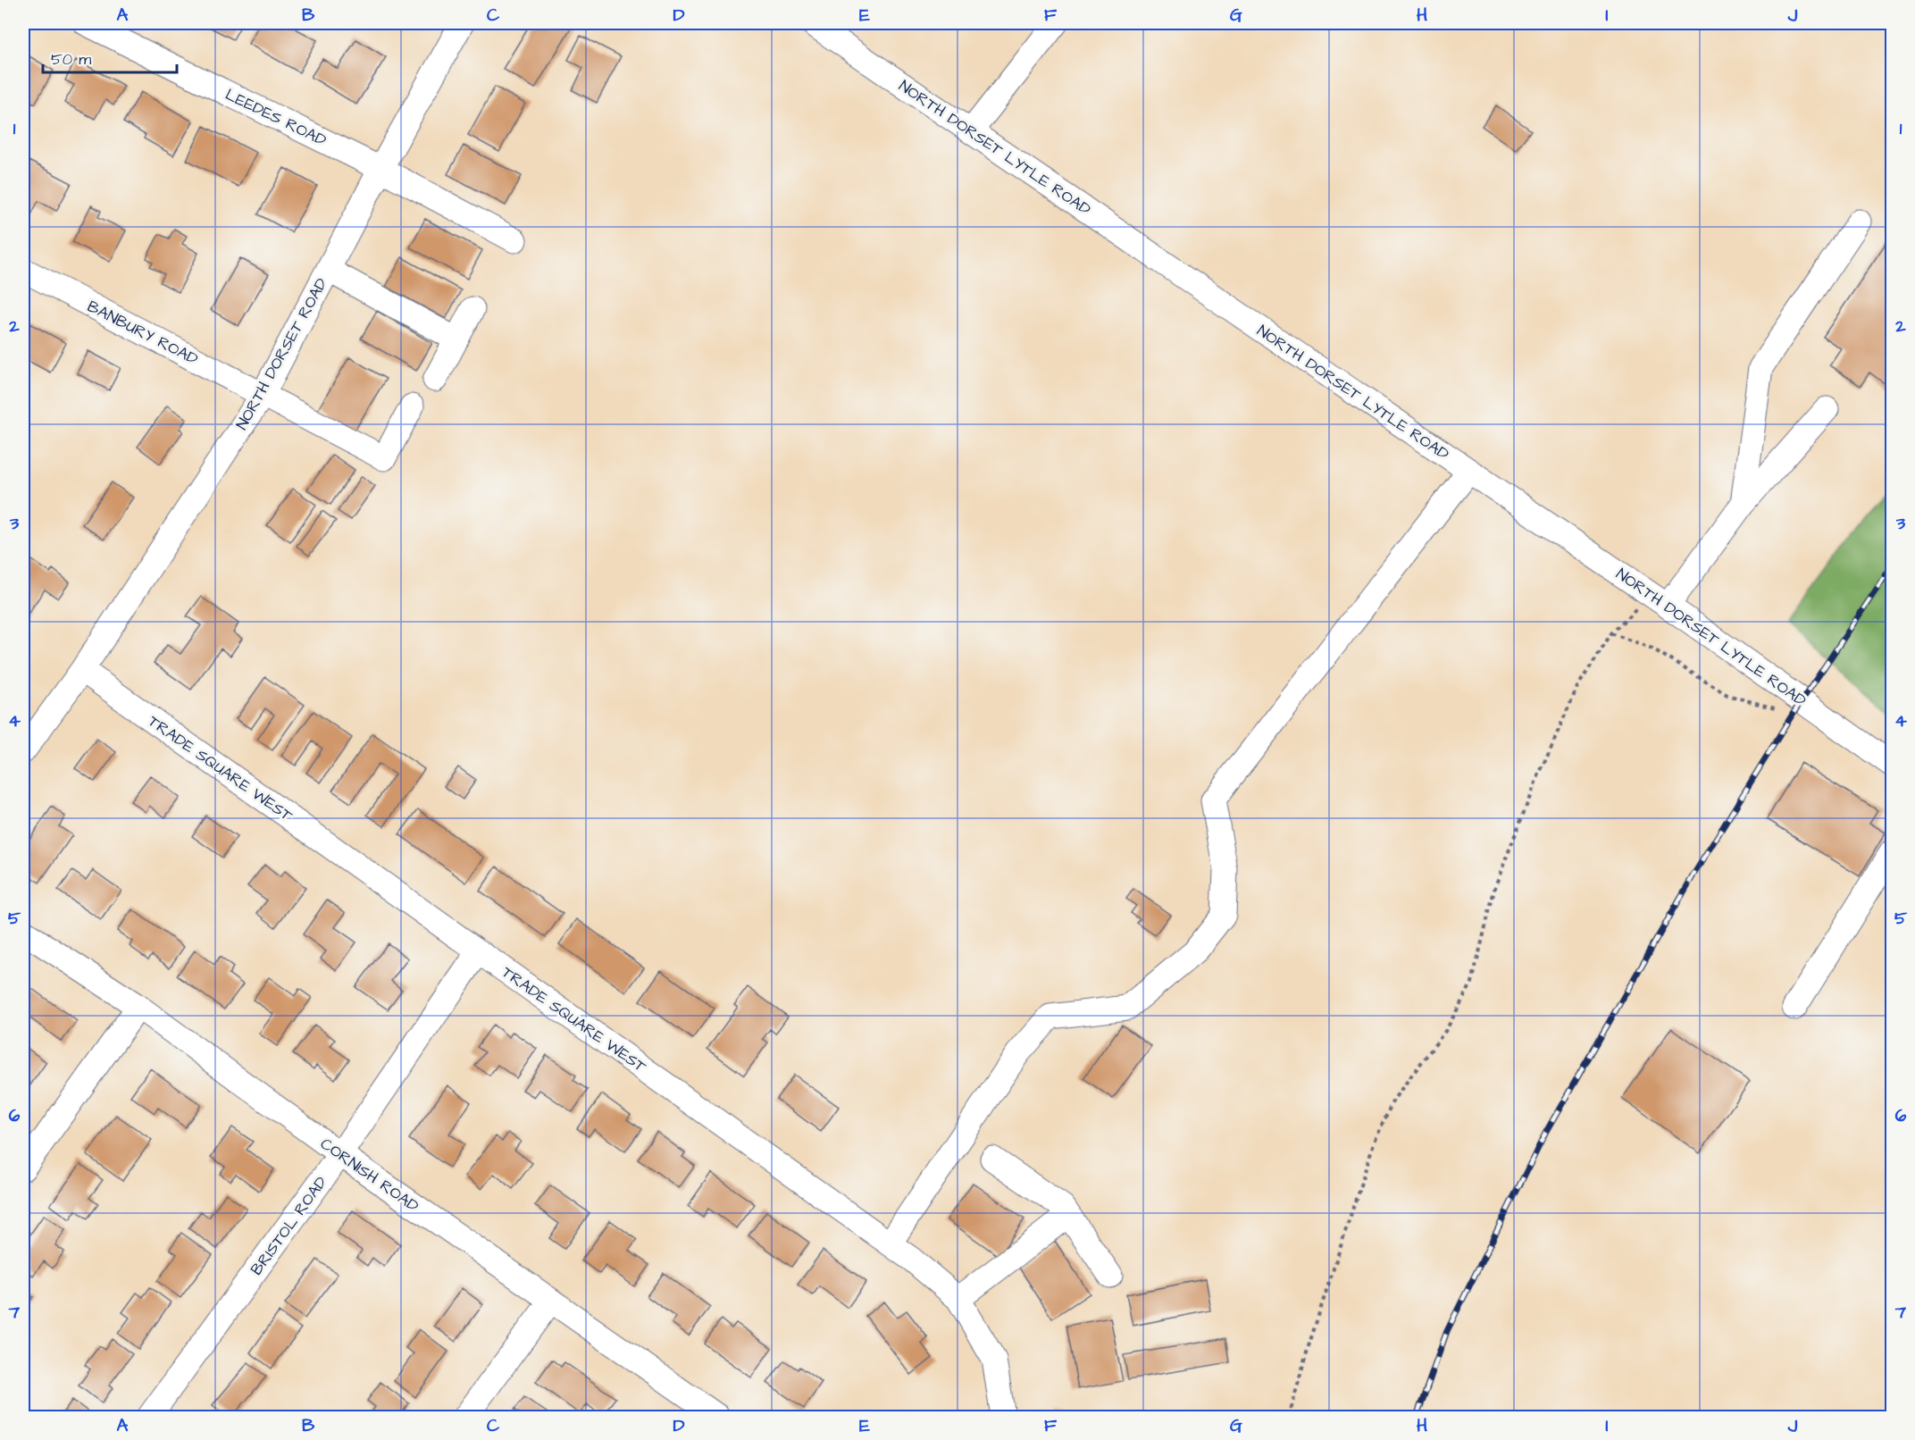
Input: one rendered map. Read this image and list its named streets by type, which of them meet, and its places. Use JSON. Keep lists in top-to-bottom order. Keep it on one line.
{"streets":{"street":["LEEDES ROAD","NORTH DORSET LYTLE ROAD","BANBURY ROAD","NORTH DORSET ROAD","TRADE SQUARE WEST","CORNISH ROAD","BRISTOL ROAD"]},"crossings":[["LEEDES ROAD","NORTH DORSET ROAD"],["BANBURY ROAD","NORTH DORSET ROAD"],["NORTH DORSET ROAD","TRADE SQUARE WEST"],["TRADE SQUARE WEST","BRISTOL ROAD"],["CORNISH ROAD","BRISTOL ROAD"]],"scale_bar":"50 m","grid":{"columns":["A","B","C","D","E","F","G","H","I","J"],"rows":["1","2","3","4","5","6","7"]}}
